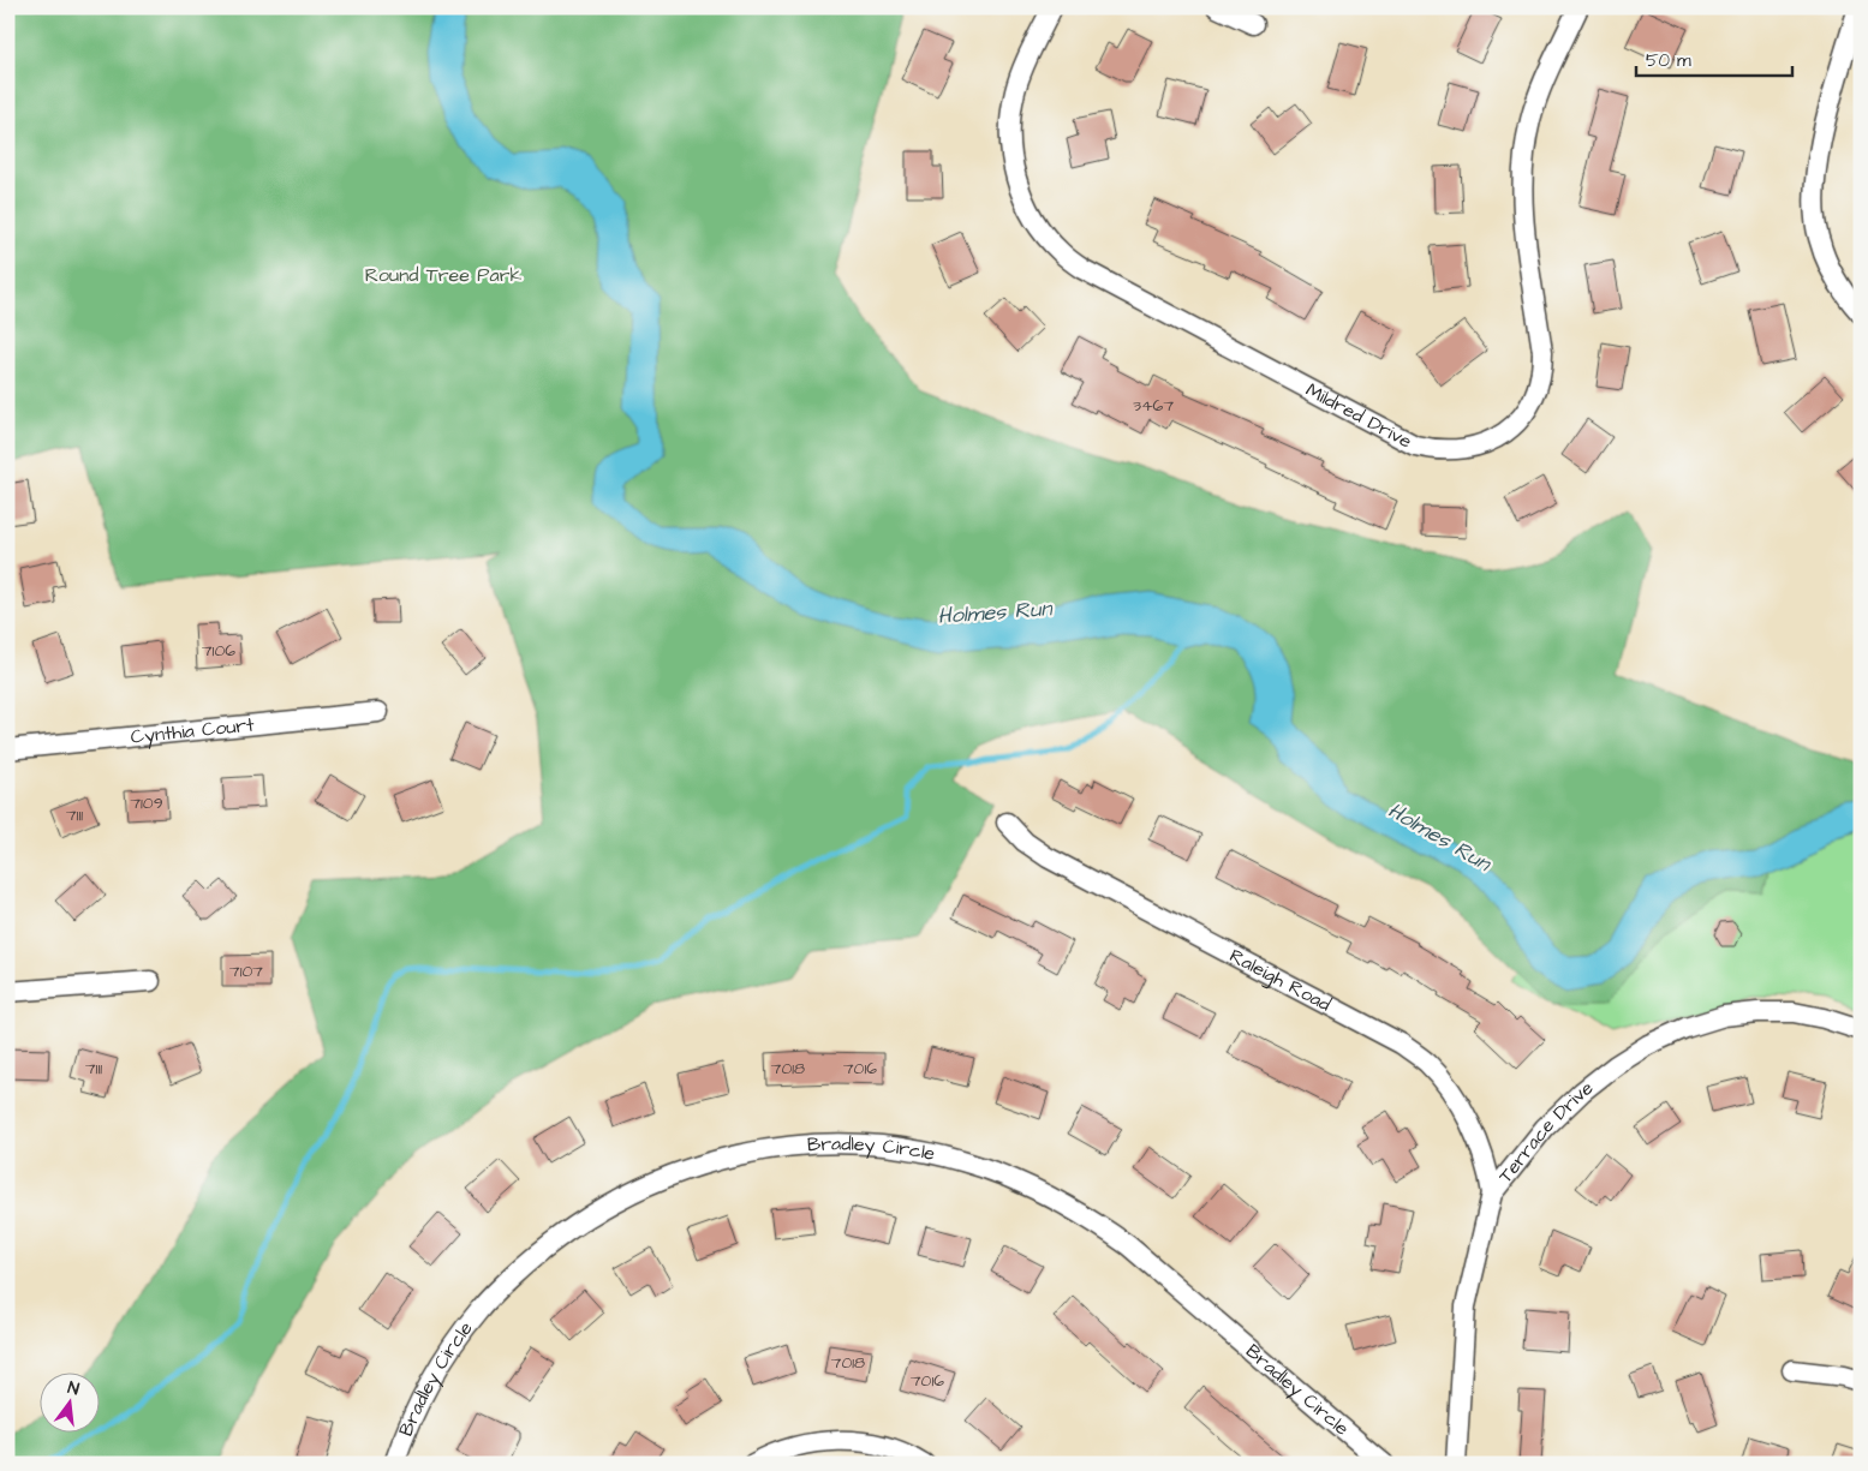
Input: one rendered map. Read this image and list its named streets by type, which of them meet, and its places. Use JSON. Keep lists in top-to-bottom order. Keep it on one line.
{"streets":{"street":["Mildred Drive","Cynthia Court","Raleigh Road","Terrace Drive","Bradley Circle"]},"crossings":[["Raleigh Road","Terrace Drive"]],"water":["Holmes Run"],"parks":["Round Tree Park"],"house_numbers":["3467","7106","7109","7111","7107","7111","7018","7016","7018","7016"],"scale_bar":"50 m","north":"top"}
